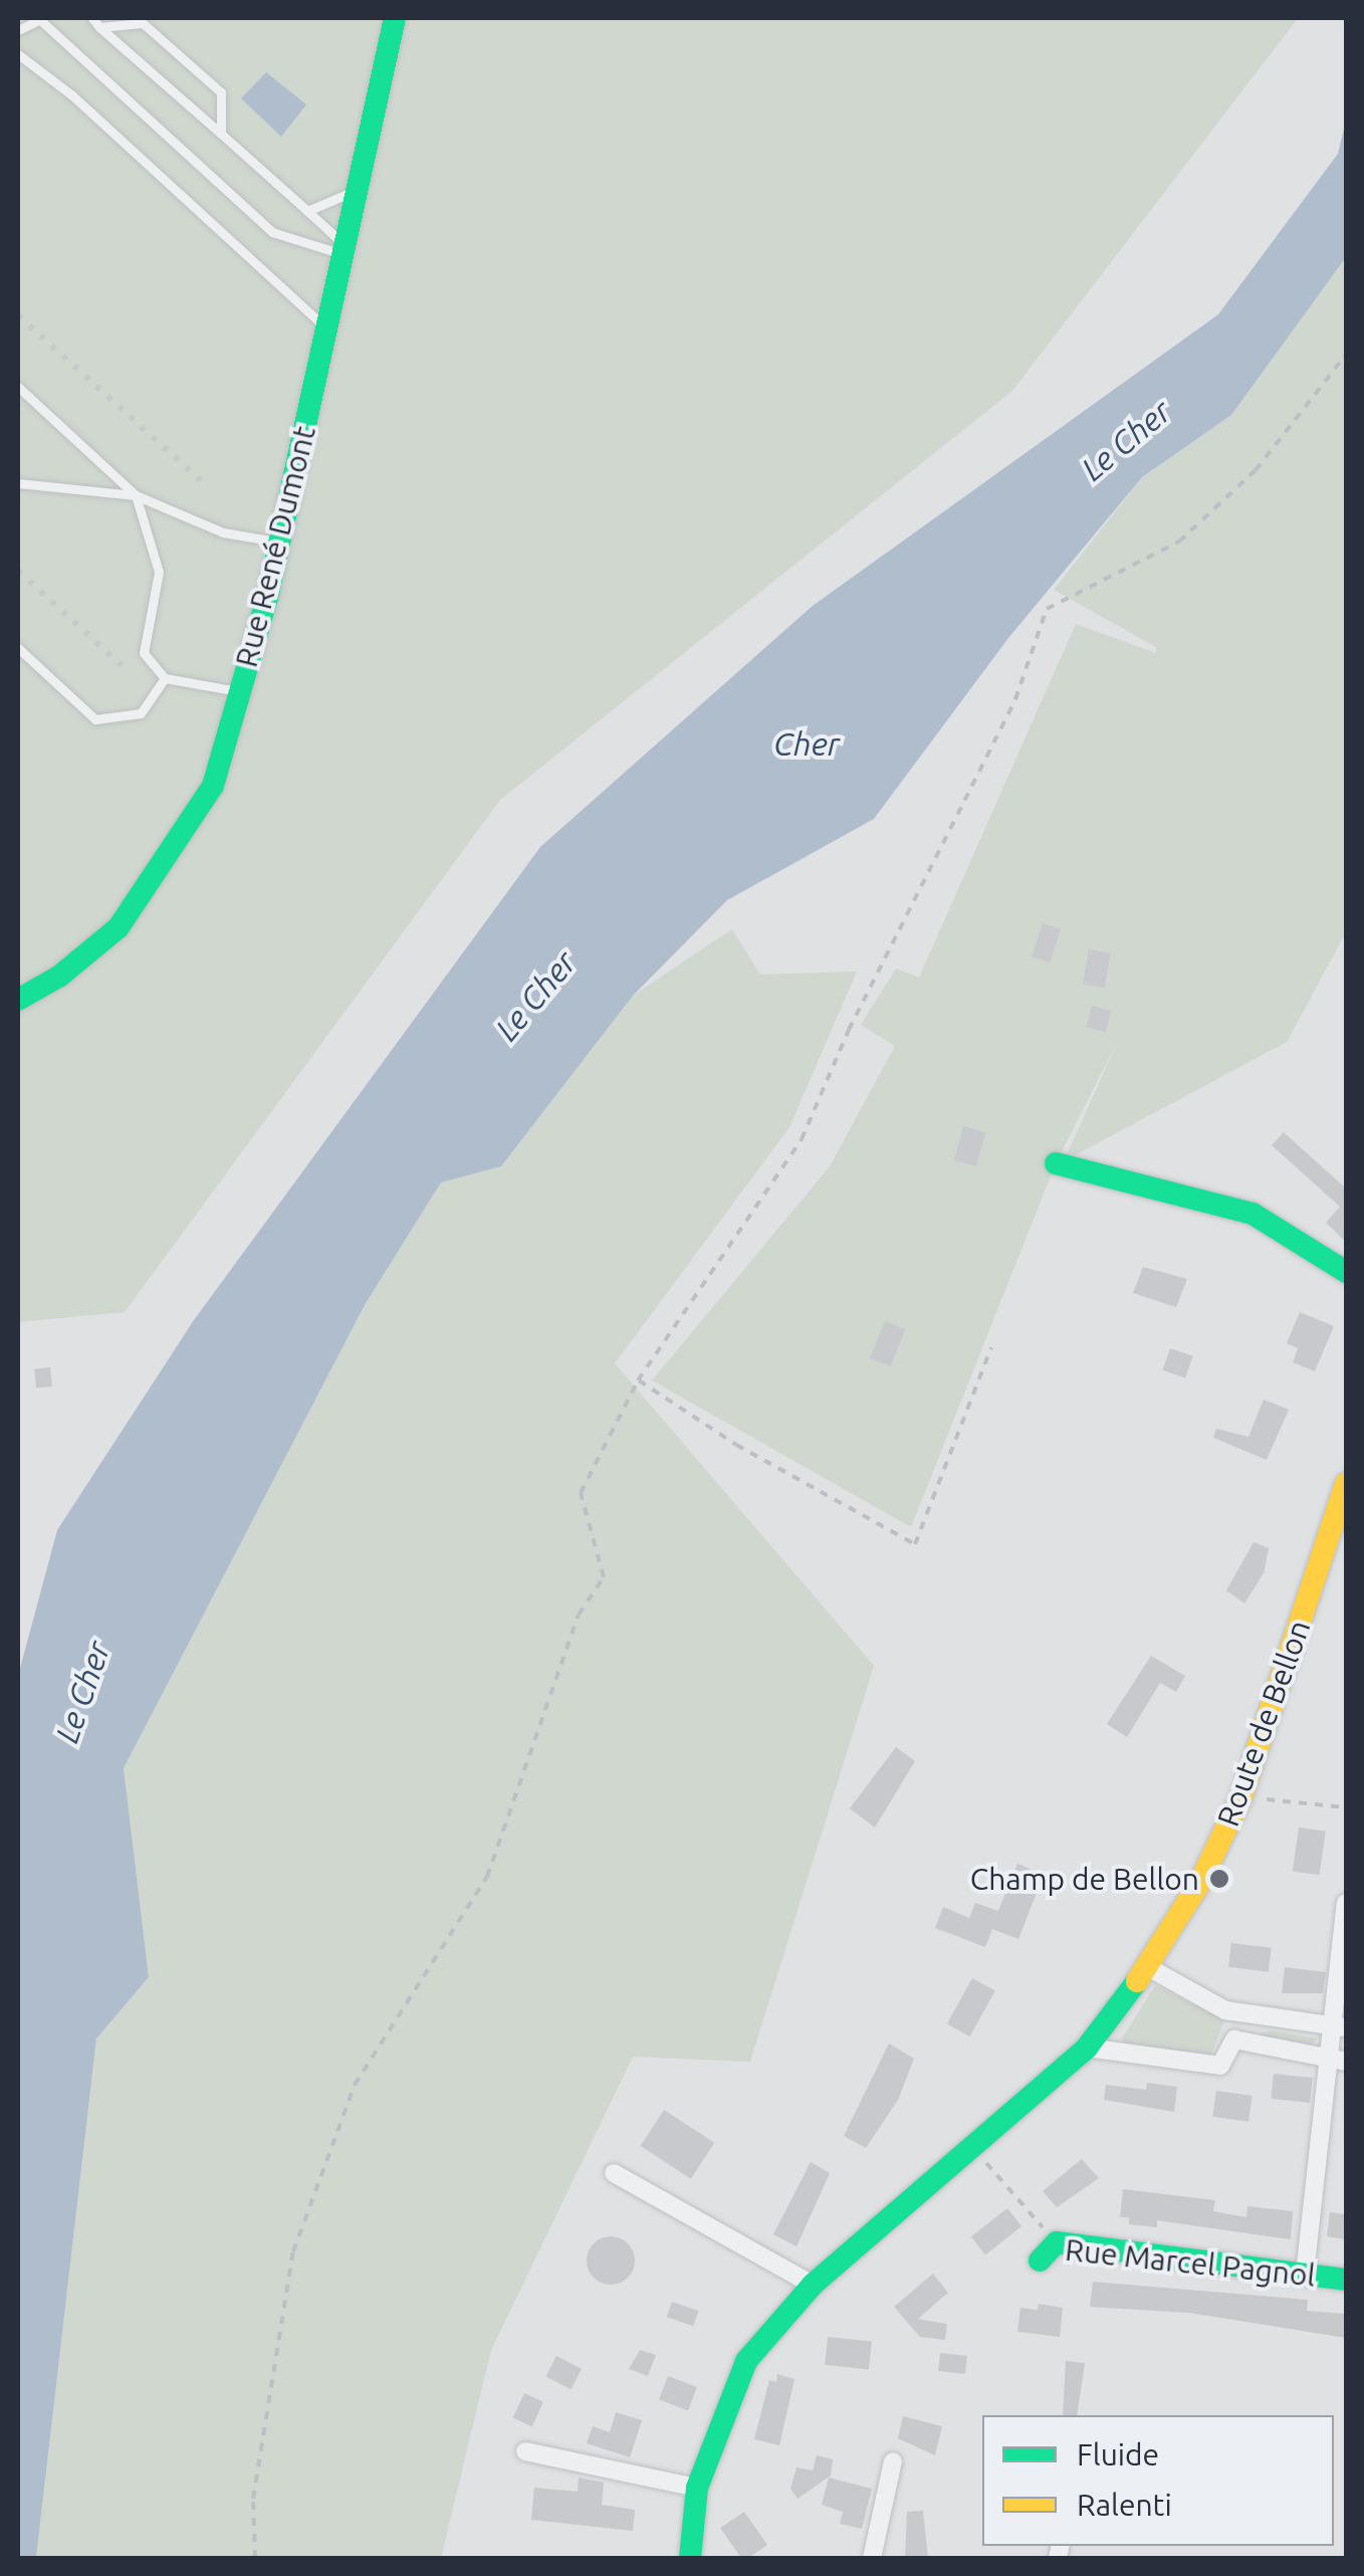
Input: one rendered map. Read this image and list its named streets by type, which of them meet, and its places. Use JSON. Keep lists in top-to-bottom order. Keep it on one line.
{"streets":{"street":["Rue René Dumont","Route de Bellon","Rue Marcel Pagnol"]},"water":["Le Cher","Cher"],"places":["Champ de Bellon"],"legend":["Fluide","Ralenti"]}
